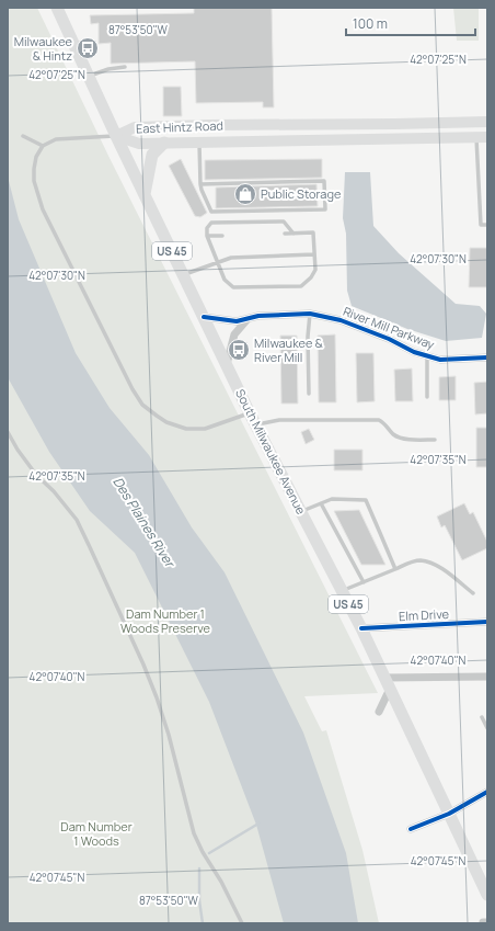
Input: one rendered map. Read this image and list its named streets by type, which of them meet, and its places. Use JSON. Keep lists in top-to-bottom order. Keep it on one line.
{"streets":{"main road":["East Hintz Road","US 45","South Milwaukee Avenue"],"street":["River Mill Parkway","Elm Drive"]},"crossings":[["East Hintz Road","South Milwaukee Avenue"],["River Mill Parkway","South Milwaukee Avenue"],["South Milwaukee Avenue","Elm Drive"]],"water":["Des Plaines River"],"parks":["Dam Number 1 Woods Preserve","Dam Number 1 Woods"],"places":{"bus stop":["Milwaukee & Hintz","Milwaukee & River Mill"],"shop":["Public Storage"]},"scale_bar":"100 m","coordinates":["87°53'50\"W","42°07'25\"N","42°07'30\"N","42°07'35\"N","42°07'40\"N","42°07'45\"N"]}
